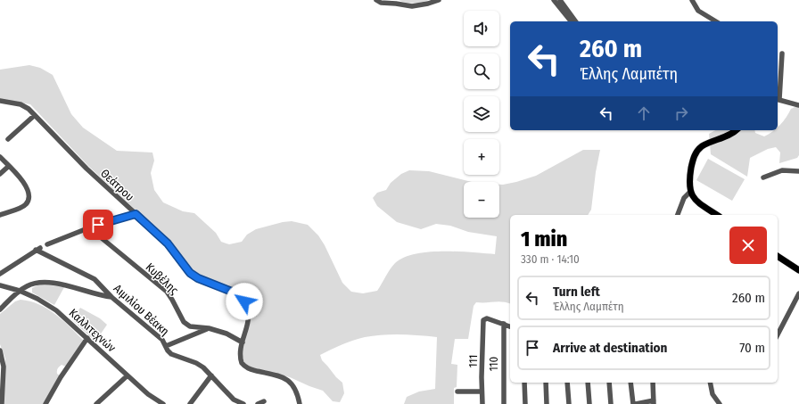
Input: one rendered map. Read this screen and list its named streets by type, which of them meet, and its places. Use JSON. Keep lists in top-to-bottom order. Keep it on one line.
{"streets":{"street":["Θεάτρου","Κυβέλης","Αιμιλίου Βέακη","Καλλιτεχνών","111","110"]},"crossings":[["Θεάτρου","Κυβέλης"],["111","110"]],"page":{"map_buttons":["+","−"],"turn":["260 m","Έλλης Λαμπέτη"],"heading":["1 min","330 m · 14:10"],"list":[{"name":"Turn left","note":"Έλλης Λαμπέτη","value":"260 m"},{"name":"Arrive at destination","value":"70 m"}]}}
